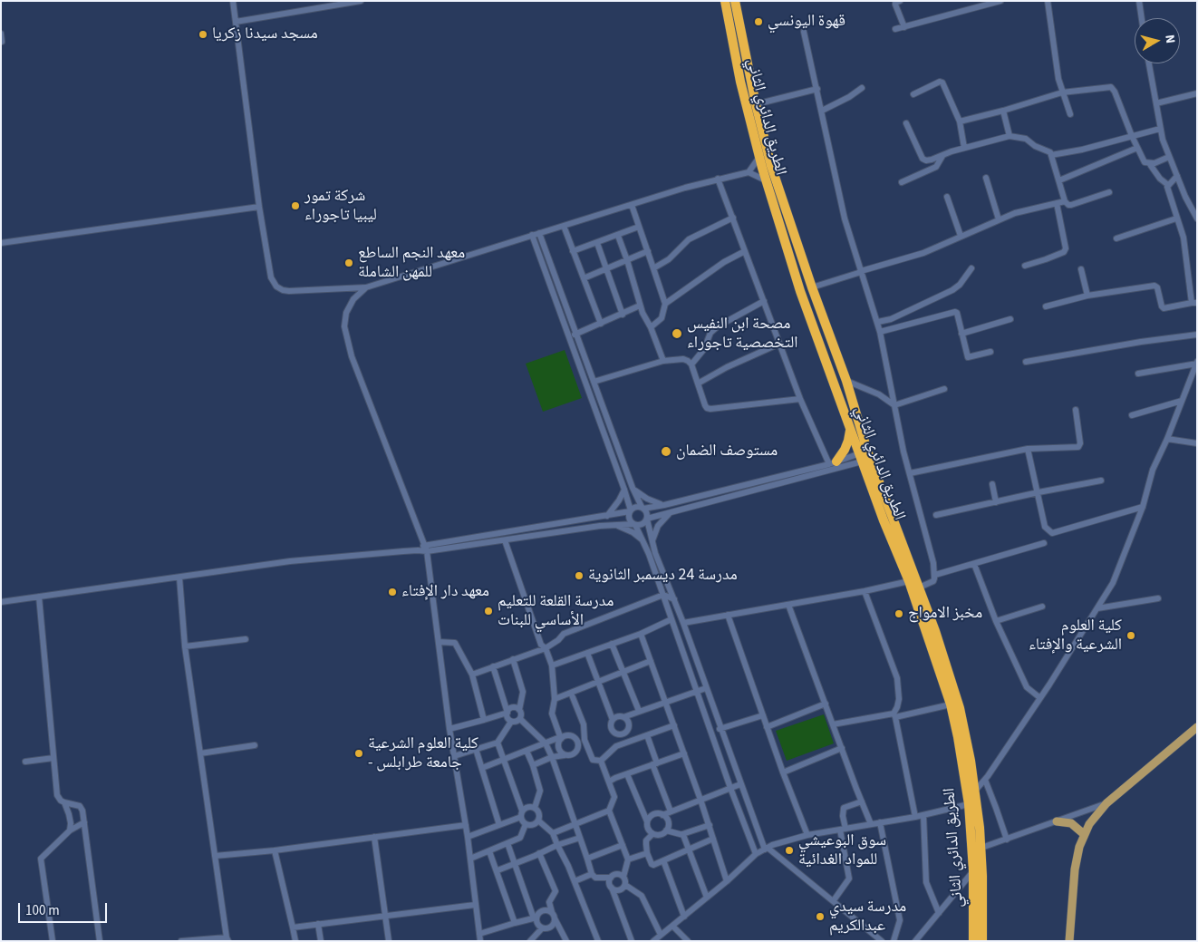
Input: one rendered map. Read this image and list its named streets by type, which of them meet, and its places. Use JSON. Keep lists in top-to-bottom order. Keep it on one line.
{"streets":{"highway":["الطريق الدائري الثاني"]},"places":["قهوة اليونسي","مسجد سيدنا زكريا","شركة تمور ليبيا تاجوراء","معهد النجم الساطع للمهن الشاملة","مصحة ابن النفيس التخصصية تاجوراء","مستوصف الضمان","مدرسة 24 ديسمبر الثانوية","معهد دار الإفتاء","مدرسة القلعة للتعليم الأساسي للبنات","مخبز الامواج","كلية العلوم الشرعية والإفتاء","كلية العلوم الشرعية - جامعة طرابلس","سوق البوعيشي للمواد الغدائية","مدرسة سيدي عبدالكريم"],"scale_bar":"100 m","north":"right"}
